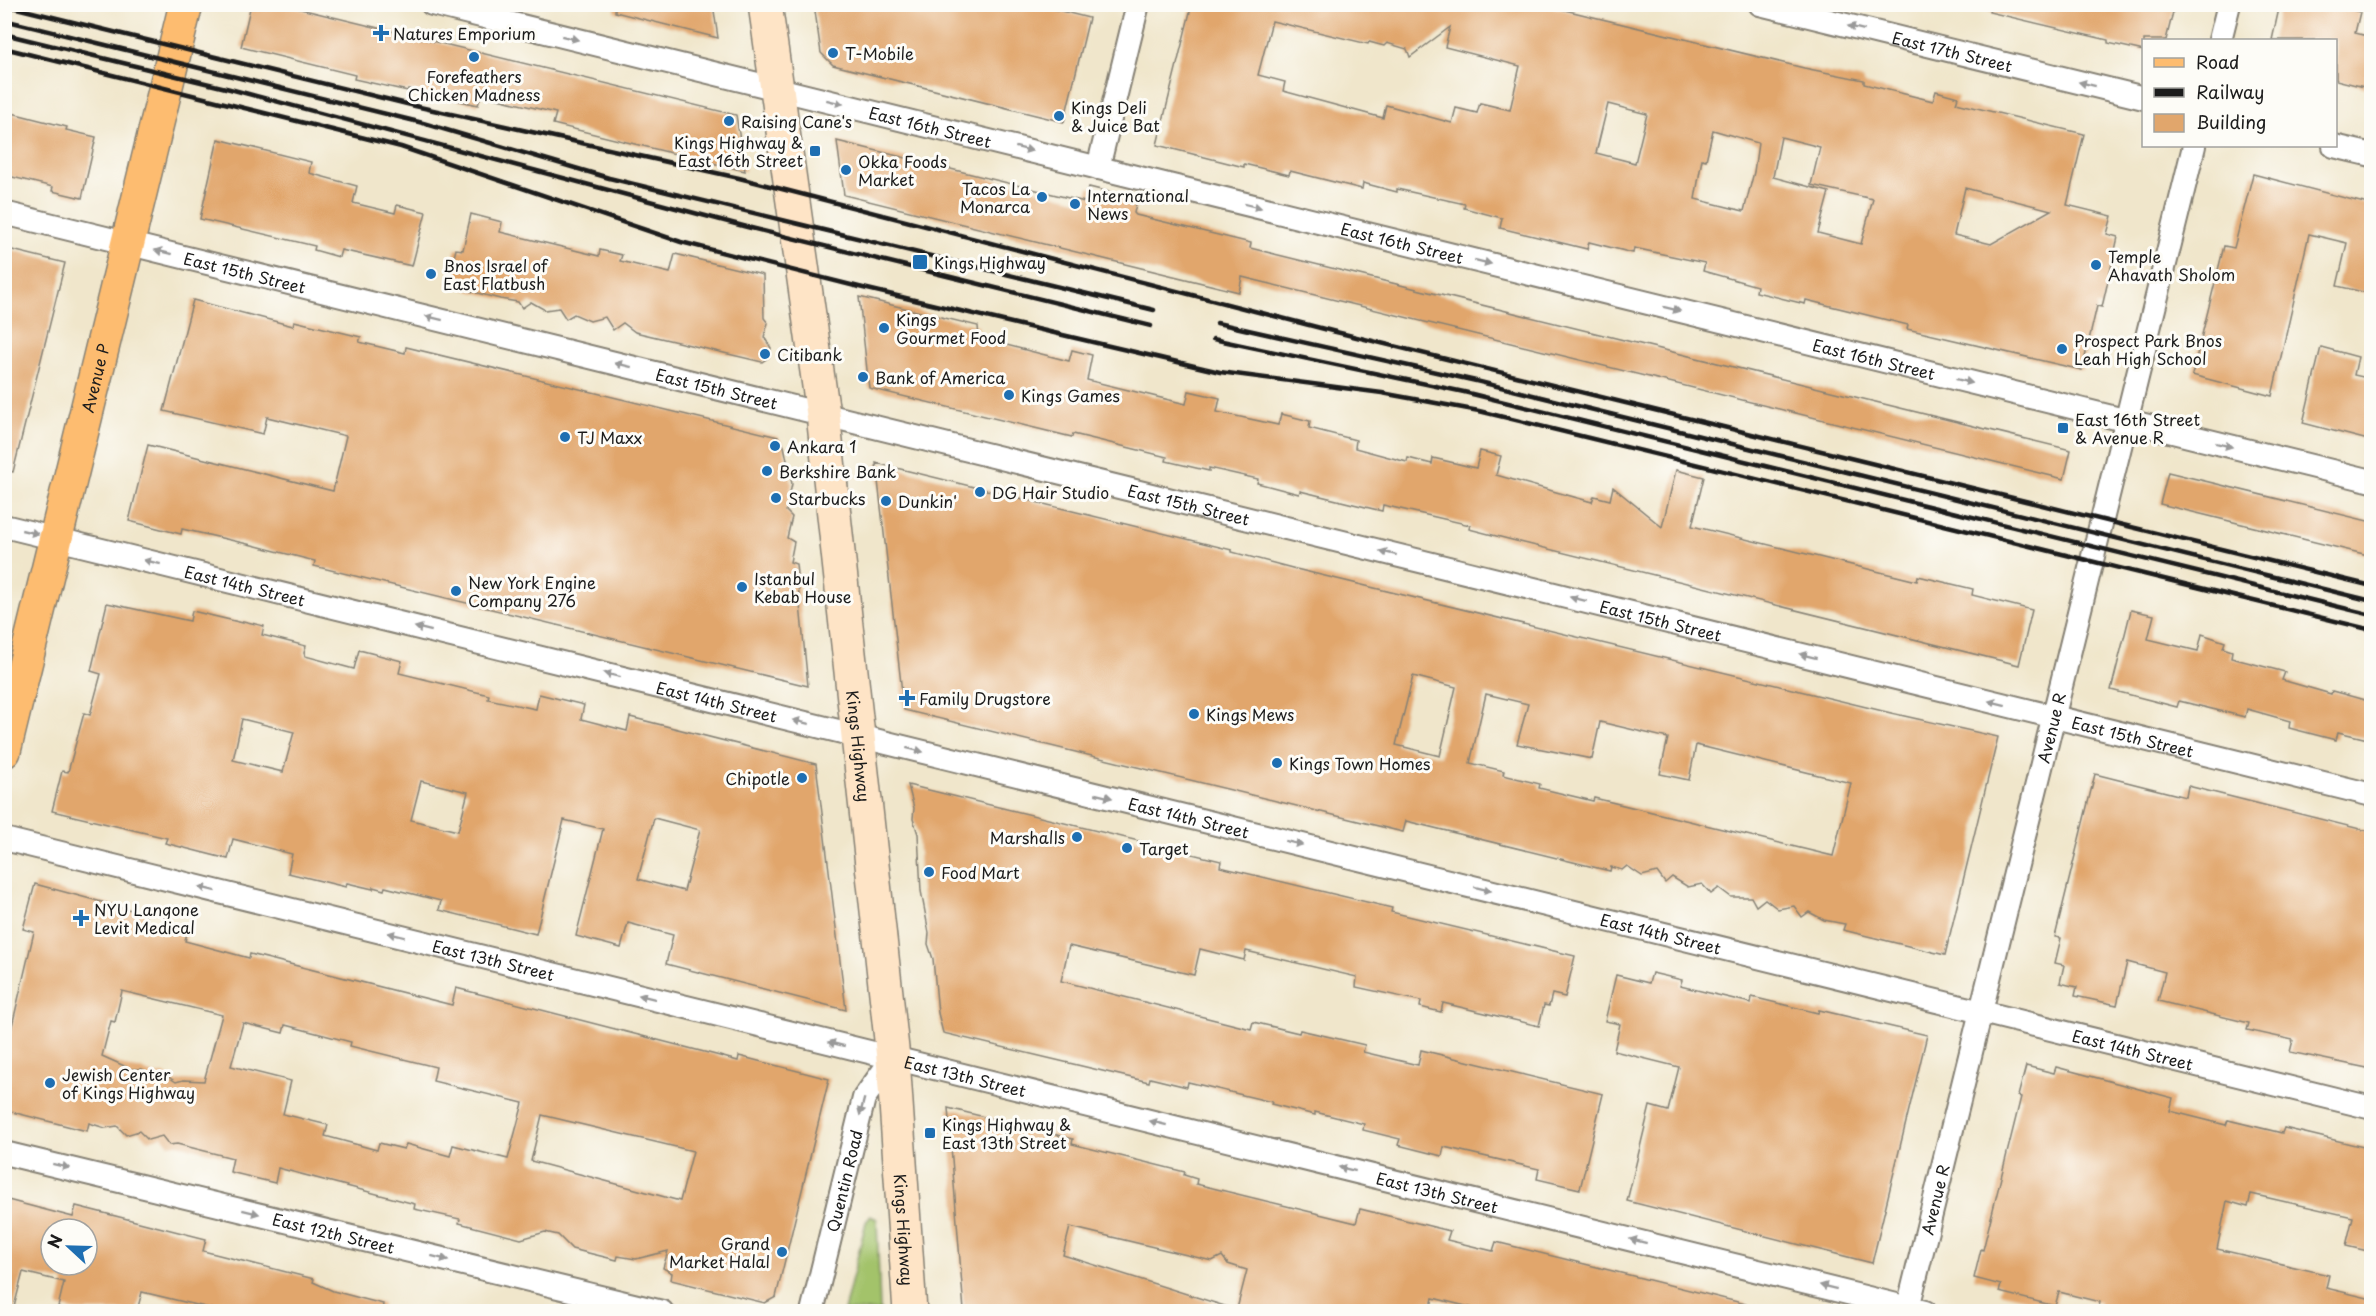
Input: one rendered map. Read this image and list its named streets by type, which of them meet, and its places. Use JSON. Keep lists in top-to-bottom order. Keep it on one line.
{"streets":{"main road":["Avenue P"],"street":["East 17th Street","East 16th Street","East 15th Street","East 14th Street","Avenue R","Kings Highway","East 13th Street","Quentin Road","East 12th Street"]},"crossings":[["East 16th Street","Avenue R"],["East 16th Street","Kings Highway"],["East 15th Street","Avenue P"],["East 15th Street","Avenue R"],["East 15th Street","Kings Highway"],["Avenue P","East 14th Street"],["East 14th Street","Avenue R"],["East 14th Street","Kings Highway"],["Avenue R","East 13th Street"],["Kings Highway","East 13th Street"],["Kings Highway","Quentin Road"],["East 13th Street","Quentin Road"]],"one_way":["East 17th Street","East 16th Street","East 15th Street","East 13th Street","Quentin Road","East 12th Street"],"places":{"health":["Natures Emporium","Family Drugstore","NYU Langone Levit Medical"],"other":["T-Mobile","Forefeathers Chicken Madness","Kings Deli & Juice Bat","Raising Cane's","Okka Foods Market","Tacos La Monarca","International News","Temple Ahavath Sholom","Bnos Israel of East Flatbush","Kings Gourmet Food","Prospect Park Bnos Leah High School","Citibank","Bank of America","Kings Games","TJ Maxx","Ankara 1","Berkshire Bank","DG Hair Studio","Starbucks","Dunkin'","Istanbul Kebab House","New York Engine Company 276","Kings Mews","Kings Town Homes","Chipotle","Marshalls","Target","Food Mart","Jewish Center of Kings Highway","Grand Market Halal"],"transit":["Kings Highway & East 16th Street","Kings Highway","East 16th Street & Avenue R","Kings Highway & East 13th Street"]},"legend":["Road","Railway","Building"],"north":"left"}
